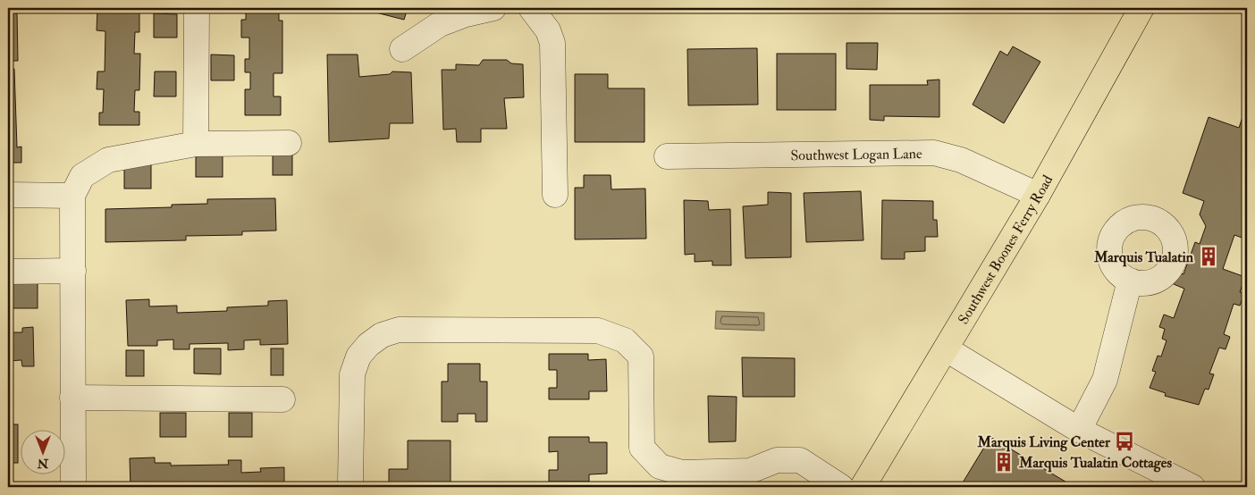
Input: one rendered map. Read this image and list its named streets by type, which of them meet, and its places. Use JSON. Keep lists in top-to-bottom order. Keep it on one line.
{"streets":{"main road":["Southwest Boones Ferry Road"],"street":["Southwest Logan Lane"]},"crossings":[["Southwest Logan Lane","Southwest Boones Ferry Road"]],"places":{"building":["Marquis Tualatin","Marquis Tualatin Cottages"],"bus stop":["Marquis Living Center"]},"north":"bottom"}
